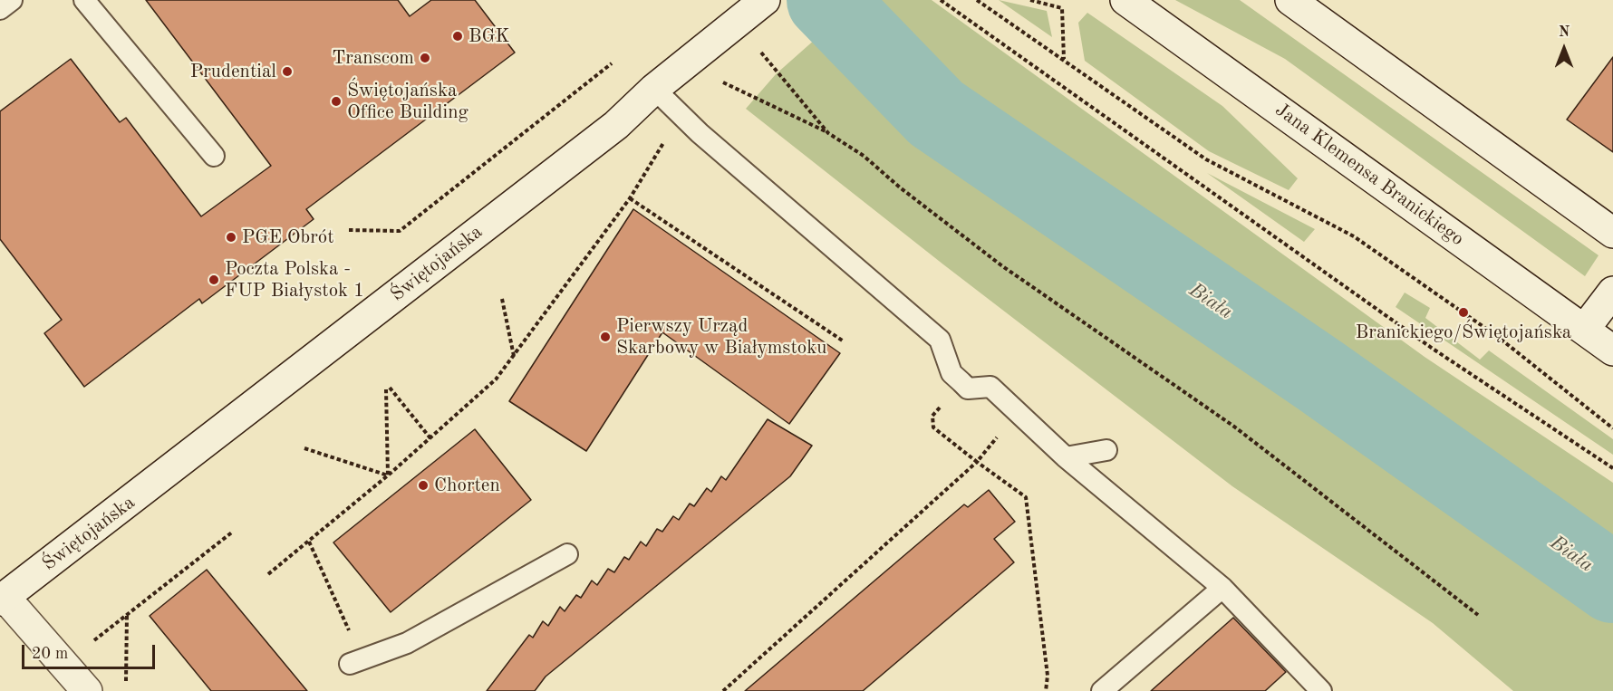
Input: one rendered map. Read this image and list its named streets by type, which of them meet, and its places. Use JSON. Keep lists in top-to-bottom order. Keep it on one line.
{"streets":{"street":["Jana Klemensa Branickiego","Świętojańska"]},"water":["Biała"],"places":["BGK","Transcom","Prudential","Świętojańska Office Building","PGE Obrót","Poczta Polska - FUP Białystok 1","Branickiego/Świętojańska","Pierwszy Urząd Skarbowy w Białymstoku","Chorten"],"scale_bar":"20 m","north":"top"}
